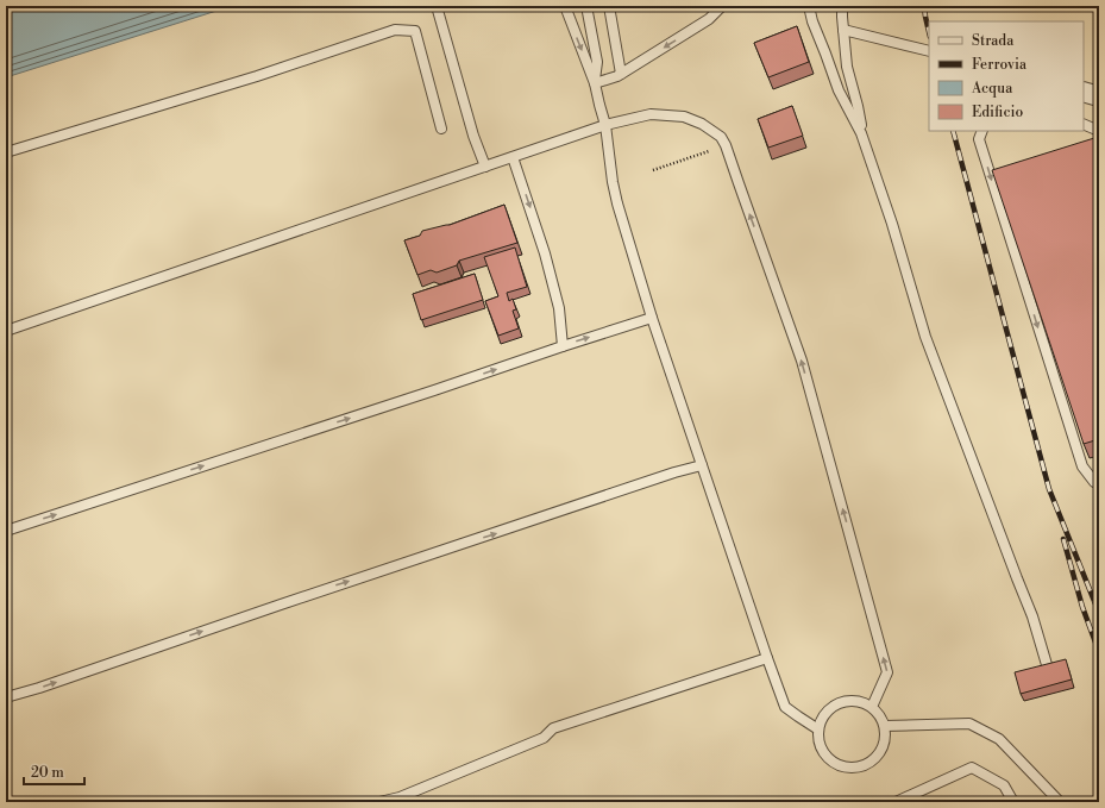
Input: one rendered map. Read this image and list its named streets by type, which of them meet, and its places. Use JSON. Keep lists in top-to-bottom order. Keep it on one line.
{"legend":["Strada","Ferrovia","Acqua","Edificio"],"scale_bar":"20 m"}
